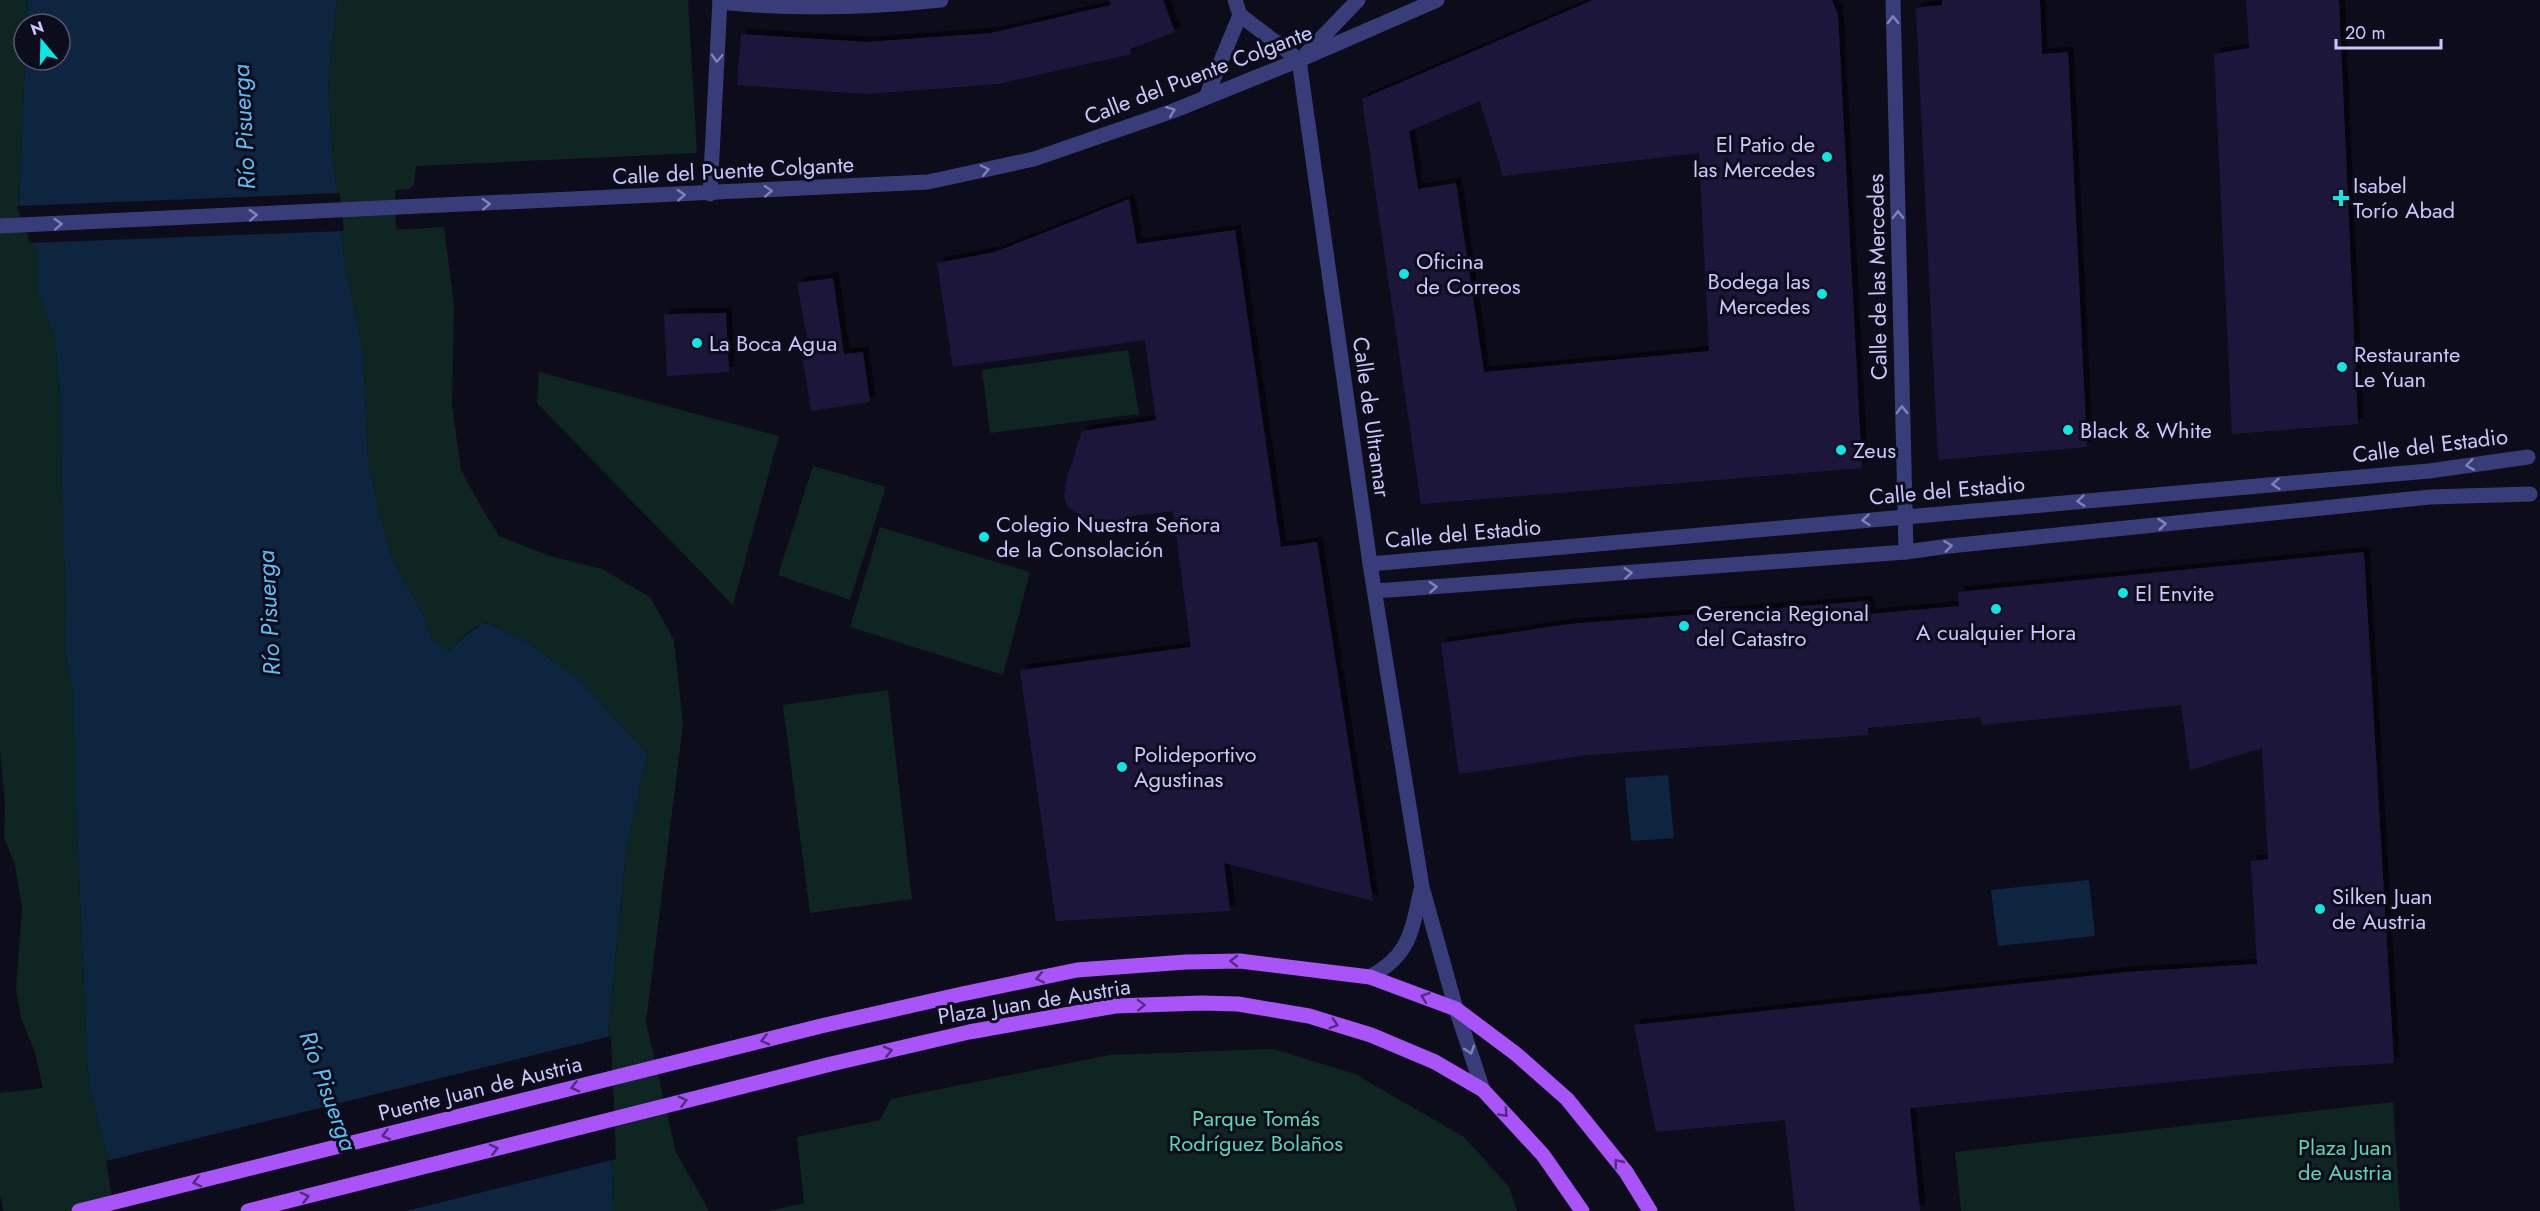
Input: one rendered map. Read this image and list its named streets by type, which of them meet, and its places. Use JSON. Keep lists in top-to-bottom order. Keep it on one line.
{"streets":{"main road":["Plaza Juan de Austria","Puente Juan de Austria"],"street":["Calle del Puente Colgante","Calle de las Mercedes","Calle de Ultramar","Calle del Estadio"]},"crossings":[["Calle del Puente Colgante","Calle de Ultramar"],["Calle de las Mercedes","Calle del Estadio"],["Calle de Ultramar","Calle del Estadio"],["Calle de Ultramar","Plaza Juan de Austria"],["Plaza Juan de Austria","Puente Juan de Austria"]],"one_way":["Calle del Puente Colgante","Calle de las Mercedes","Puente Juan de Austria"],"water":["Río Pisuerga"],"parks":["Parque Tomás Rodríguez Bolaños","Plaza Juan de Austria"],"places":{"other":["El Patio de las Mercedes","Oficina de Correos","Bodega las Mercedes","La Boca Agua","Restaurante Le Yuan","Black & White","Zeus","Colegio Nuestra Señora de la Consolación","El Envite","A cualquier Hora","Gerencia Regional del Catastro","Polideportivo Agustinas","Silken Juan de Austria"],"health":["Isabel Torío Abad"]},"scale_bar":"20 m","north":"top"}
